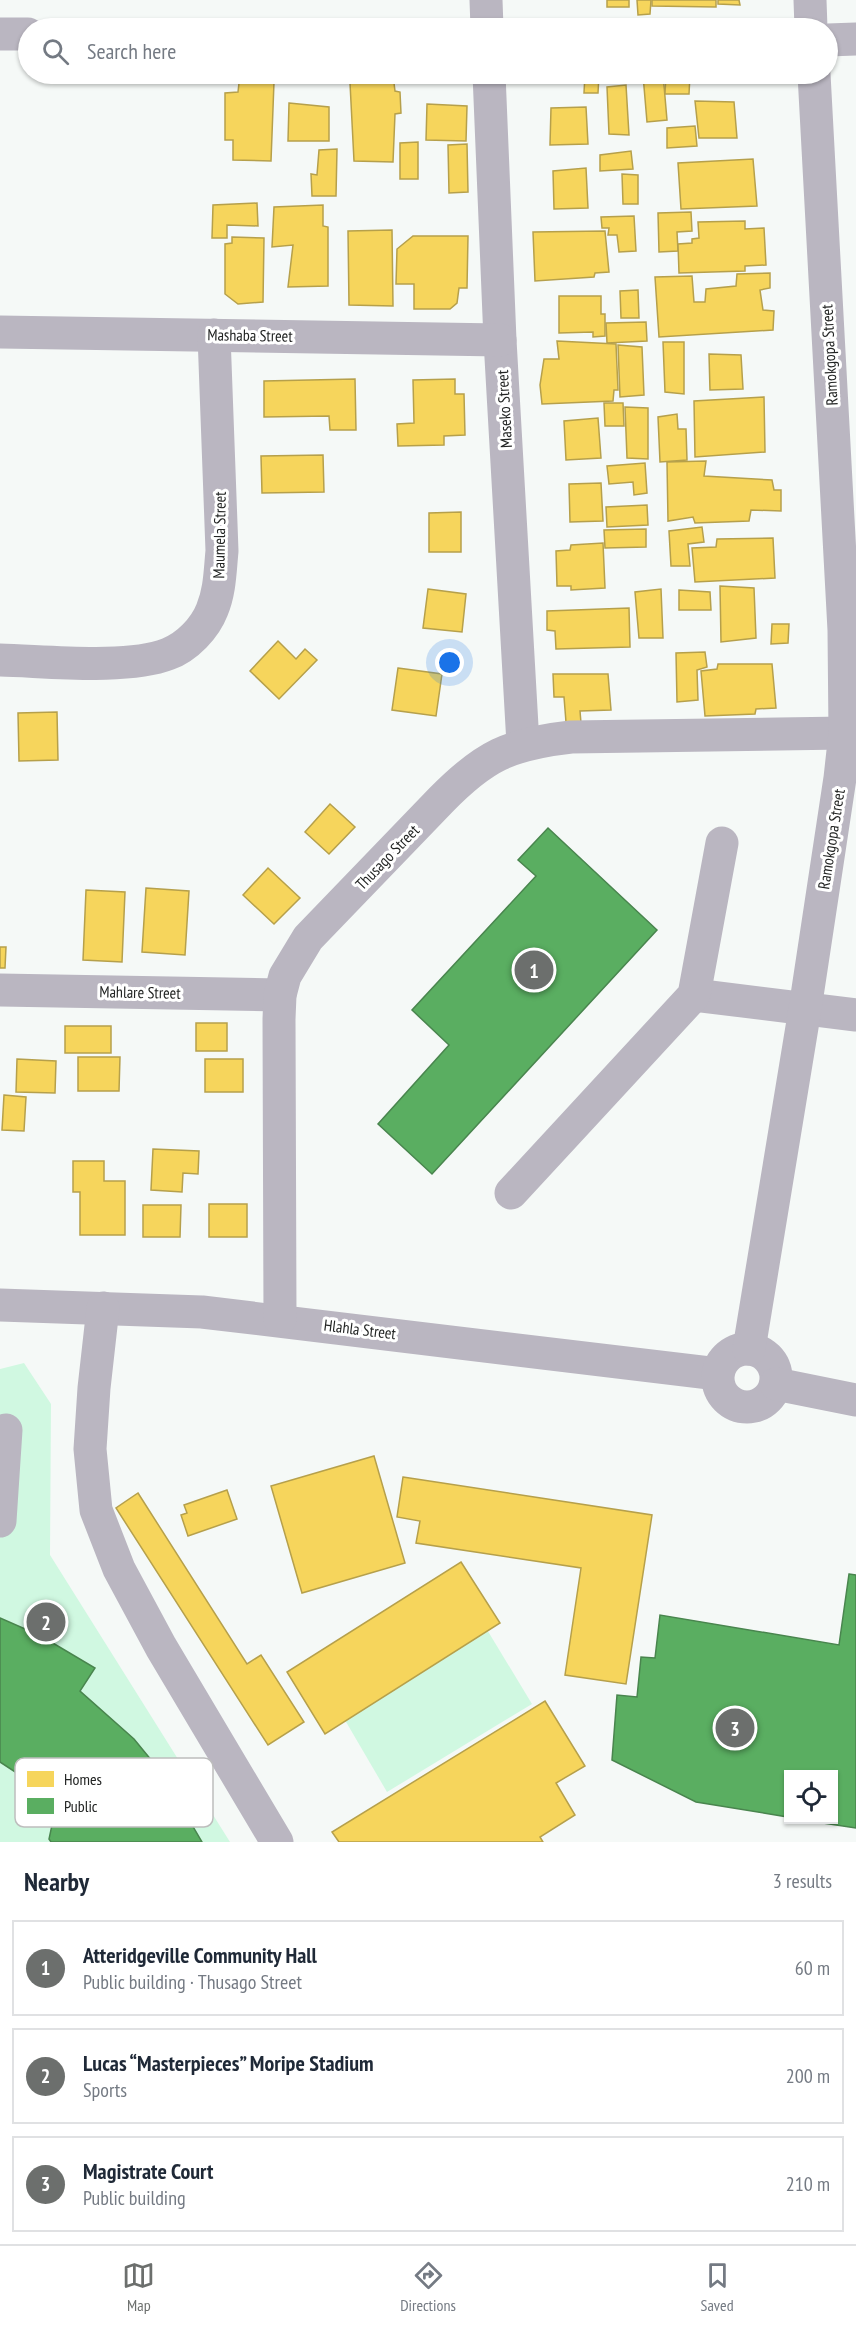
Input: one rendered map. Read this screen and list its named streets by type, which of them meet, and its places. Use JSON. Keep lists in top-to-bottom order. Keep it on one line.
{"streets":{"street":["Mashaba Street","Ramokgopa Street","Maseko Street","Maumela Street","Thusago Street","Mahlare Street","Hlahla Street"]},"crossings":[["Mashaba Street","Maseko Street"],["Mashaba Street","Maumela Street"],["Ramokgopa Street","Thusago Street"],["Ramokgopa Street","Hlahla Street"],["Maseko Street","Thusago Street"],["Thusago Street","Mahlare Street"],["Thusago Street","Hlahla Street"]],"legend":["Homes","Public"],"page":{"search":"Search here","pins":["1","2","3"],"heading":["Nearby","3 results"],"list":[{"mark":"1","name":"Atteridgeville Community Hall","note":"Public building · Thusago Street","value":"60 m"},{"mark":"2","name":"Lucas “Masterpieces” Moripe Stadium","note":"Sports","value":"200 m"},{"mark":"3","name":"Magistrate Court","note":"Public building","value":"210 m"}],"nav":["Map","Directions","Saved"]}}
